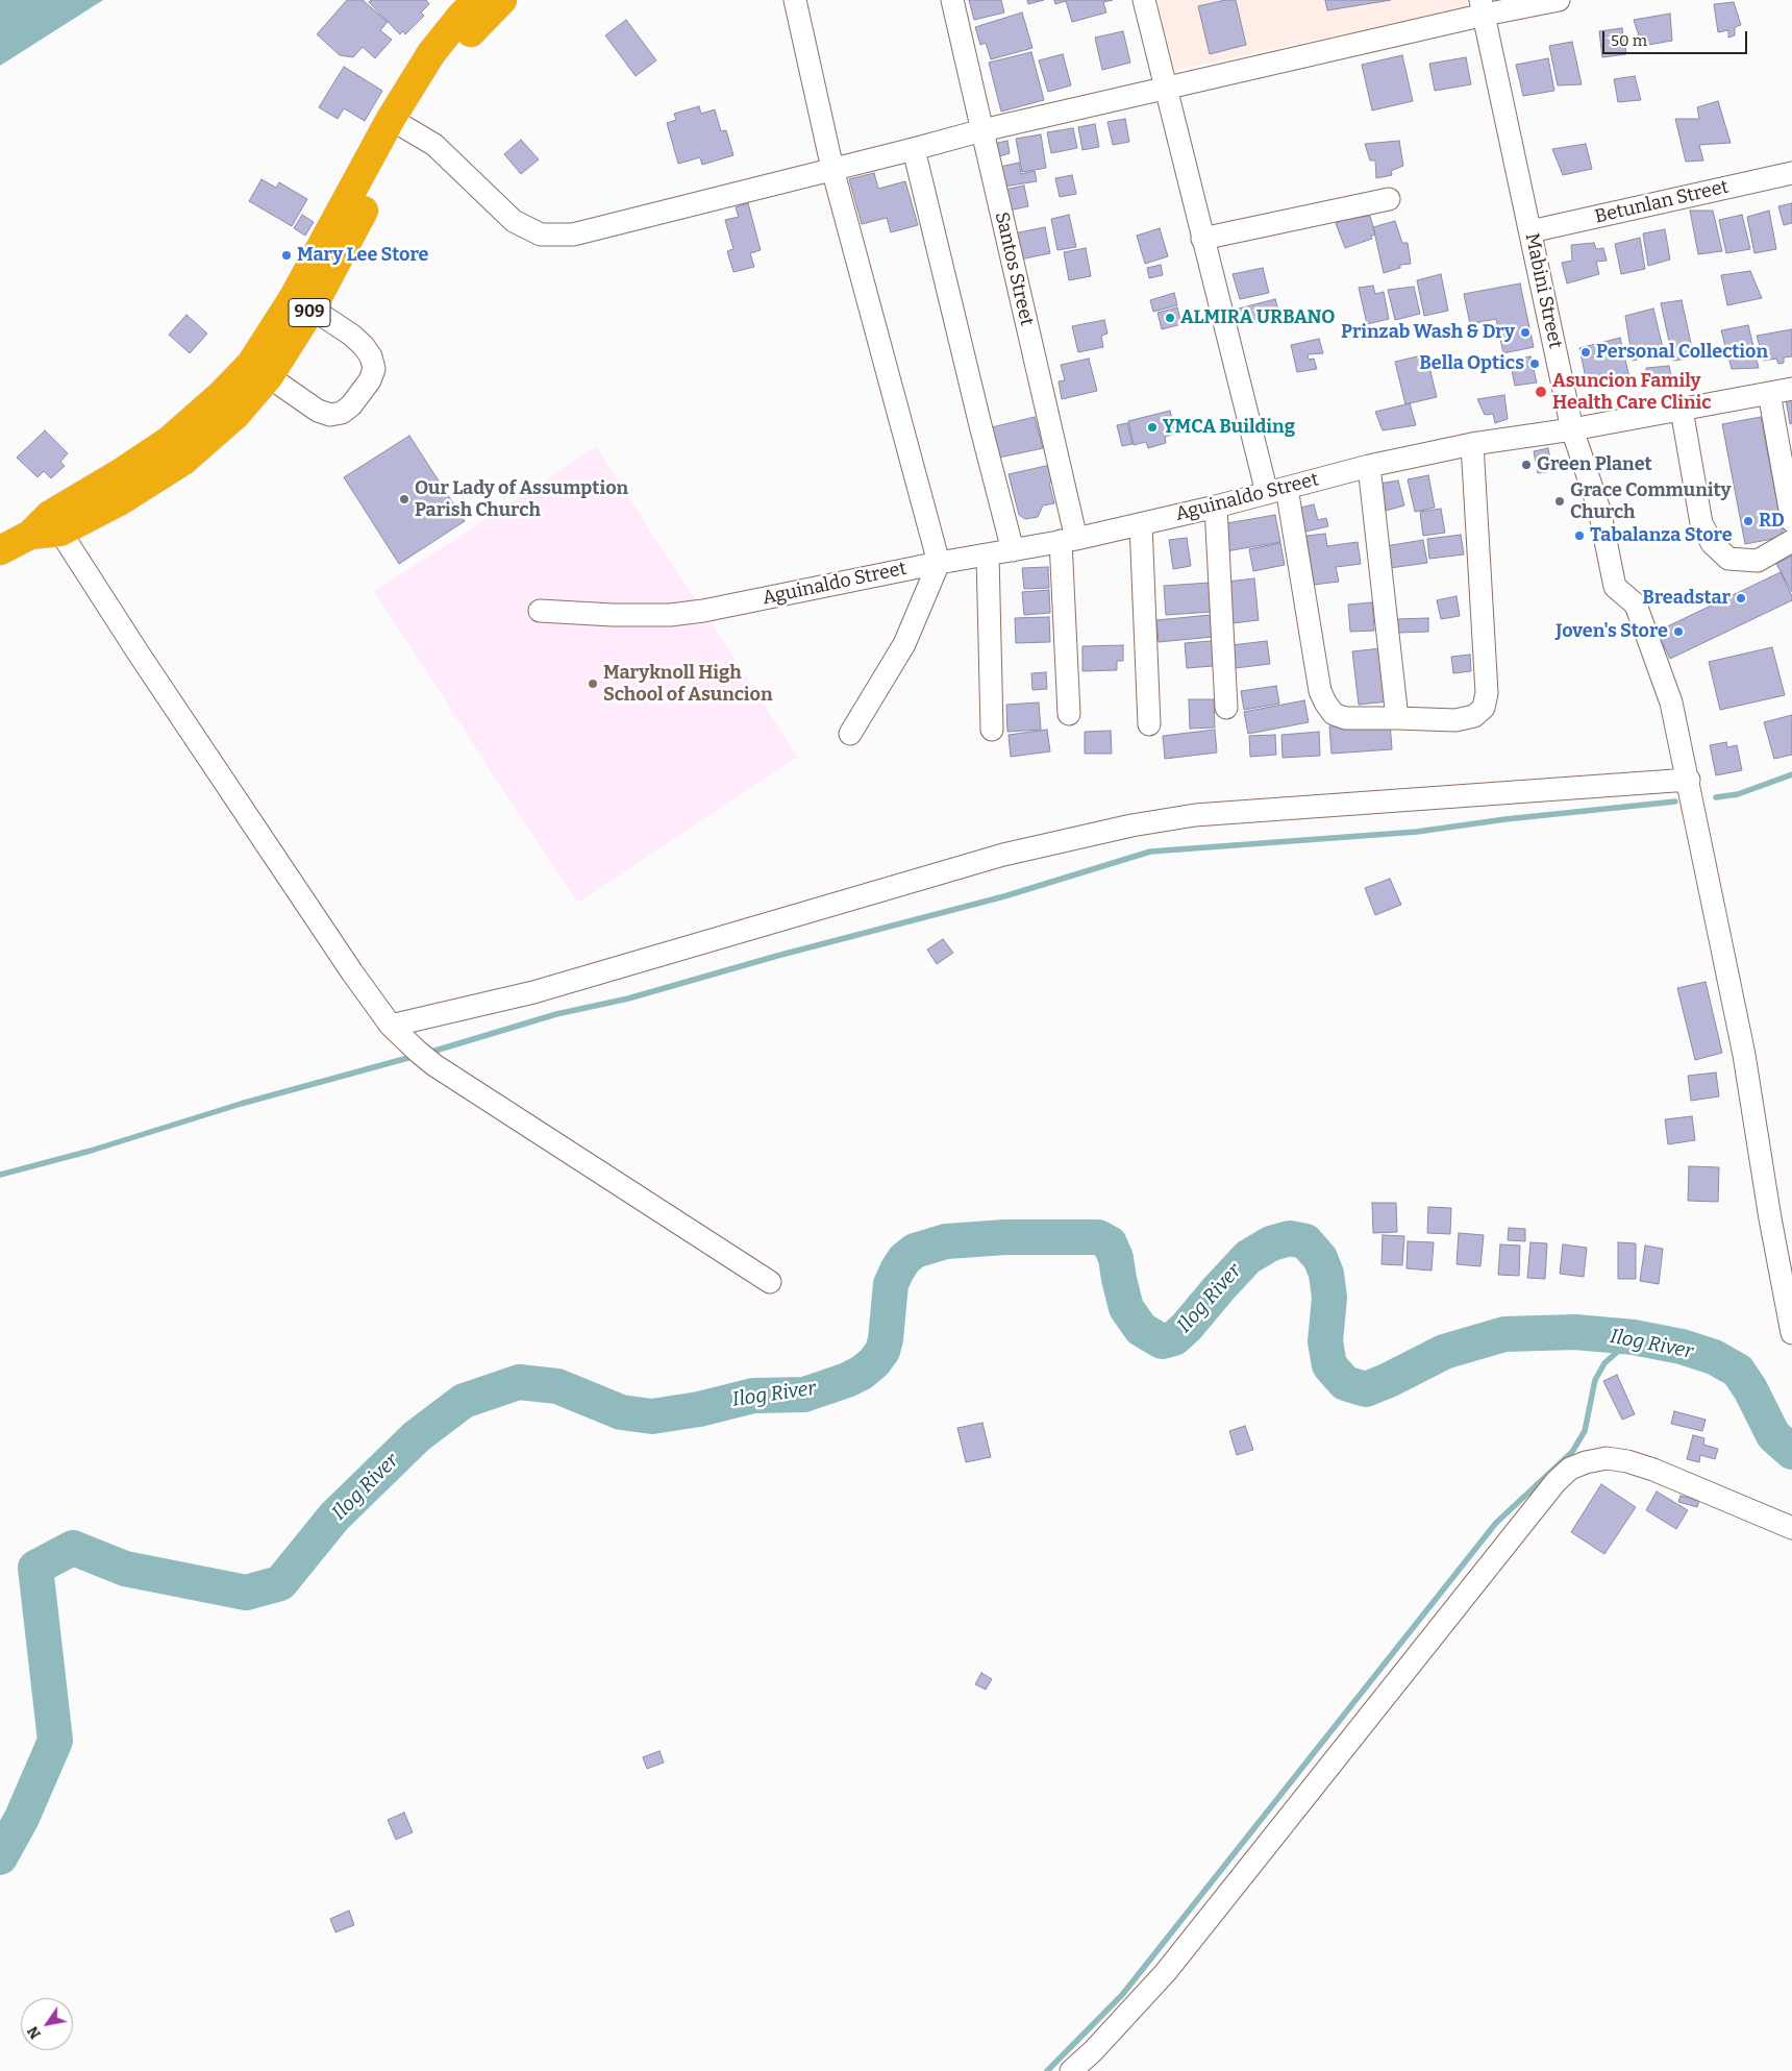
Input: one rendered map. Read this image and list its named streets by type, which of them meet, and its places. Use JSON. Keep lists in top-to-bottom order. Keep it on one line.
{"streets":{"highway":["909"],"street":["Betunlan Street","Santos Street","Mabini Street","Aguinaldo Street"]},"crossings":[["Betunlan Street","Mabini Street"],["Santos Street","Aguinaldo Street"],["Mabini Street","Aguinaldo Street"]],"water":["Ilog River"],"places":["Mary Lee Store","ALMIRA URBANO","Prinzab Wash & Dry","Personal Collection","Bella Optics","Asuncion Family Health Care Clinic","YMCA Building","Green Planet","Our Lady of Assumption Parish Church","Grace Community Church","RD","Tabalanza Store","Breadstar","Joven's Store","Maryknoll High School of Asuncion"],"scale_bar":"50 m","north":"bottom left"}
